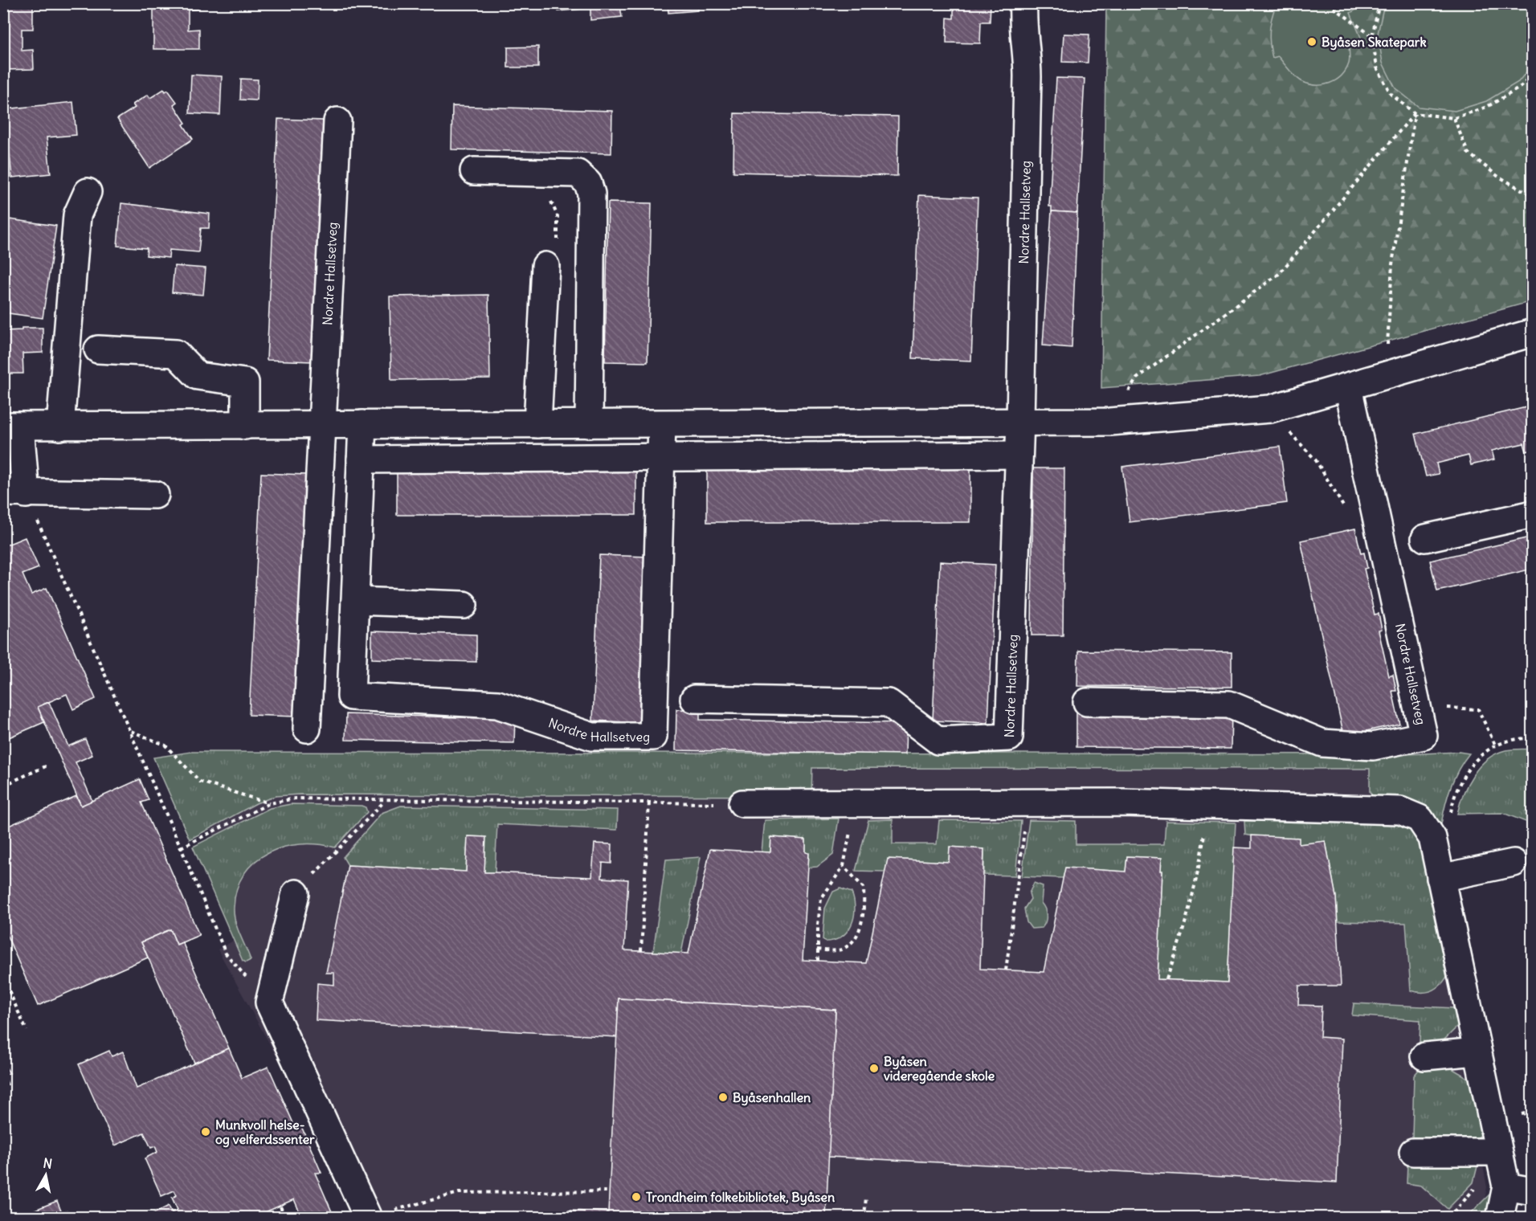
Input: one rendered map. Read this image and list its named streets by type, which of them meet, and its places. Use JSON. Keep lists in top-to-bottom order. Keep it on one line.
{"streets":{"street":["Nordre Hallsetveg"]},"places":["Byåsen Skatepark","Byåsen videregående skole","Byåsenhallen","Munkvoll helse- og velferdssenter","Trondheim folkebibliotek, Byåsen"],"north":"top"}
